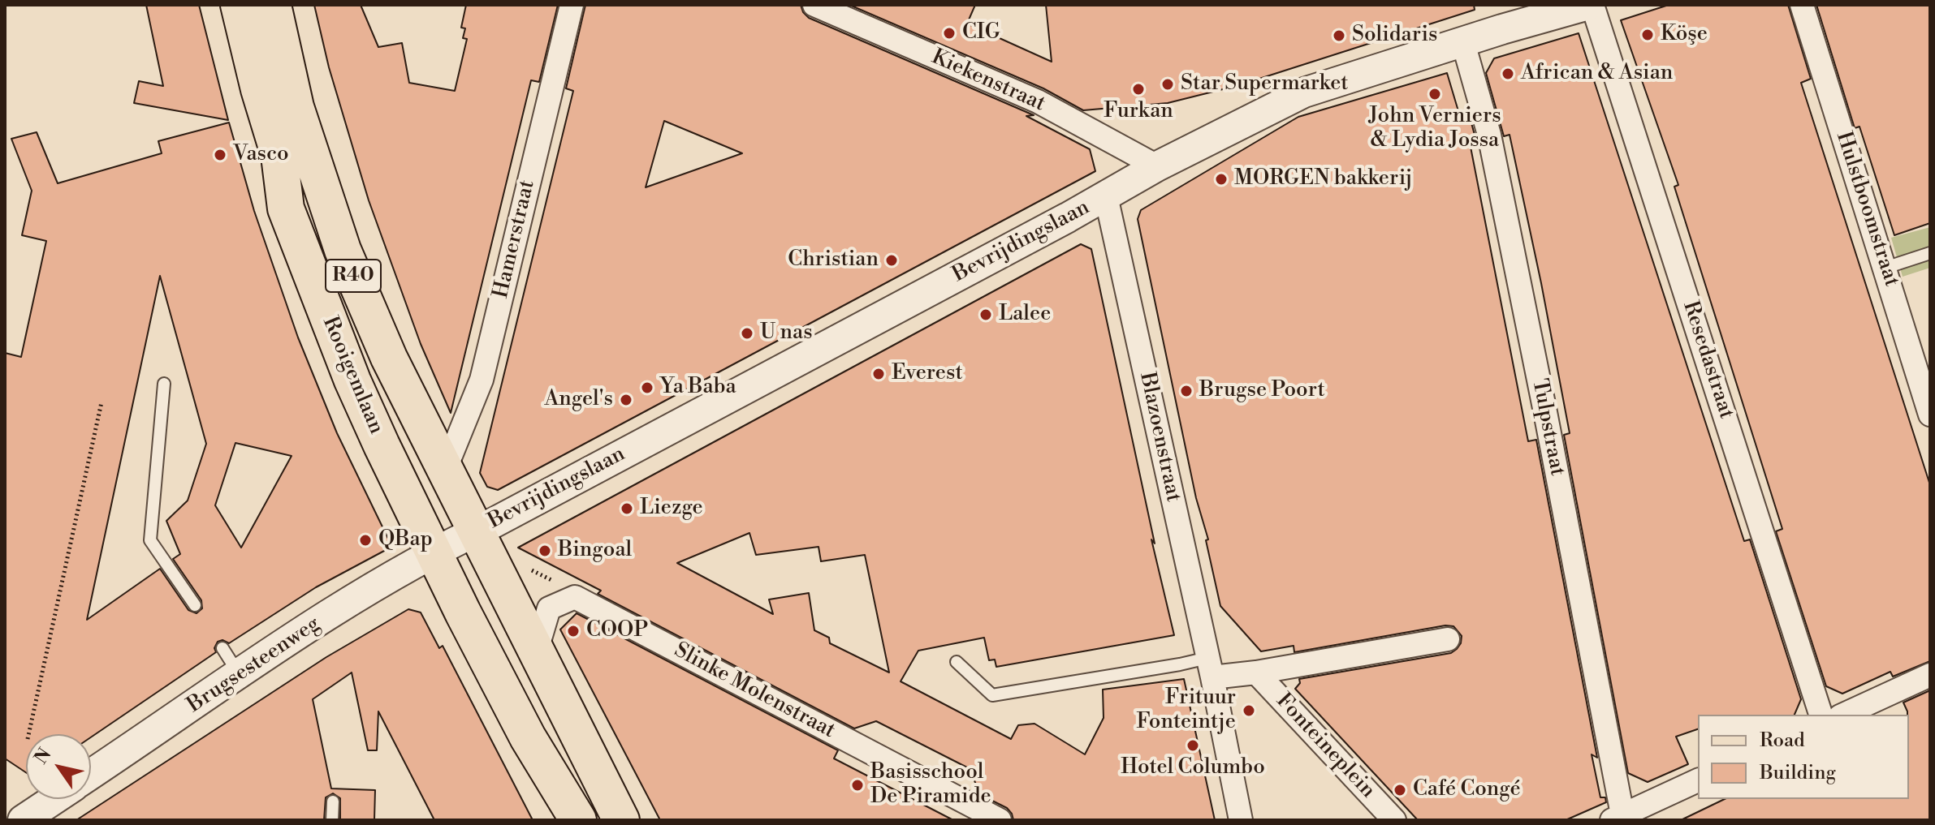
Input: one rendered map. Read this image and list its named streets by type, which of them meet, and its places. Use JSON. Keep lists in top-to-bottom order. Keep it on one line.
{"streets":{"main road":["R40","Rooigemlaan"],"street":["Kiekenstraat","Hulstboomstraat","Hamerstraat","Bevrijdingslaan","Resedastraat","Tulpstraat","Blazoenstraat","Brugsesteenweg","Slinke Molenstraat","Fonteineplein"]},"crossings":[["Kiekenstraat","Bevrijdingslaan"],["Hamerstraat","Rooigemlaan"],["Bevrijdingslaan","Resedastraat"],["Bevrijdingslaan","Rooigemlaan"],["Bevrijdingslaan","Tulpstraat"],["Bevrijdingslaan","Blazoenstraat"],["Rooigemlaan","Brugsesteenweg"],["Rooigemlaan","Slinke Molenstraat"],["Blazoenstraat","Fonteineplein"]],"places":["CIG","Köşe","Solidaris","African & Asian","Star Supermarket","Furkan","John Verniers & Lydia Jossa","Vasco","MORGEN bakkerij","Christian","Lalee","U nas","Everest","Ya Baba","Brugse Poort","Angel's","Liezge","QBap","Bingoal","COOP","Frituur Fonteintje","Hotel Columbo","Basisschool De Piramide","Café Congé"],"legend":["Road","Building"],"north":"top left"}
